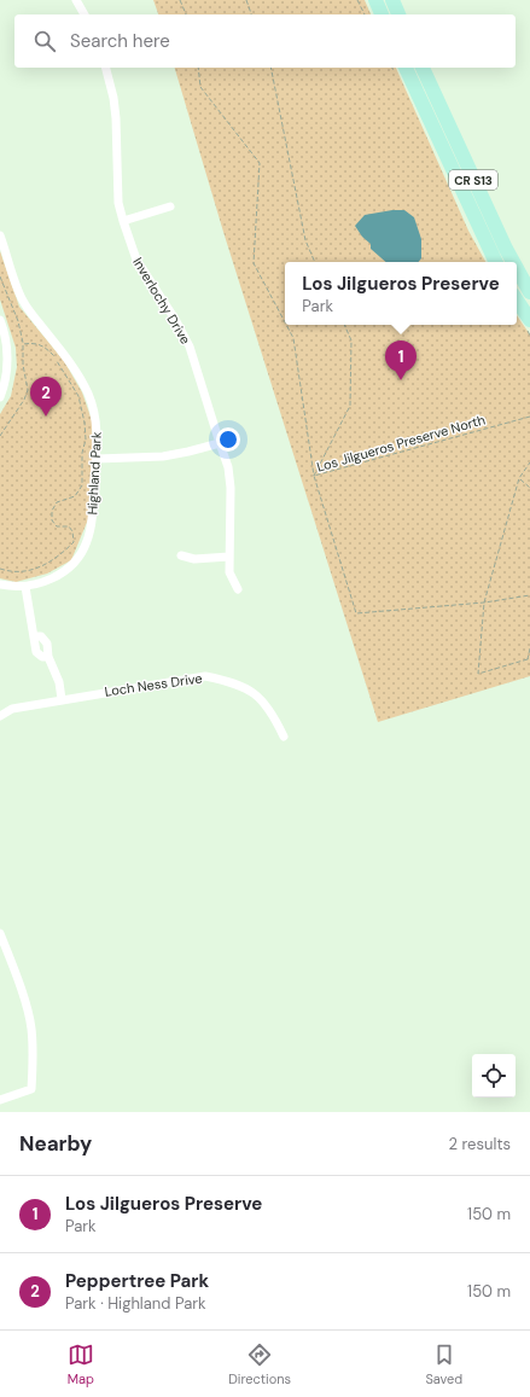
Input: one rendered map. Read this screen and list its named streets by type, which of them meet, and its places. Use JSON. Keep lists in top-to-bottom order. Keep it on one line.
{"streets":{"main road":["CR S13"],"street":["Inverlochy Drive","Highland Park","Loch Ness Drive"],"path":["Los Jilgueros Preserve North"]},"page":{"search":"Search here","popup":["Los Jilgueros Preserve","Park"],"pins":["1","2"],"heading":["Nearby","2 results"],"list":[{"mark":"1","name":"Los Jilgueros Preserve","note":"Park","value":"150 m"},{"mark":"2","name":"Peppertree Park","note":"Park · Highland Park","value":"150 m"}],"nav":["Map","Directions","Saved"]}}
